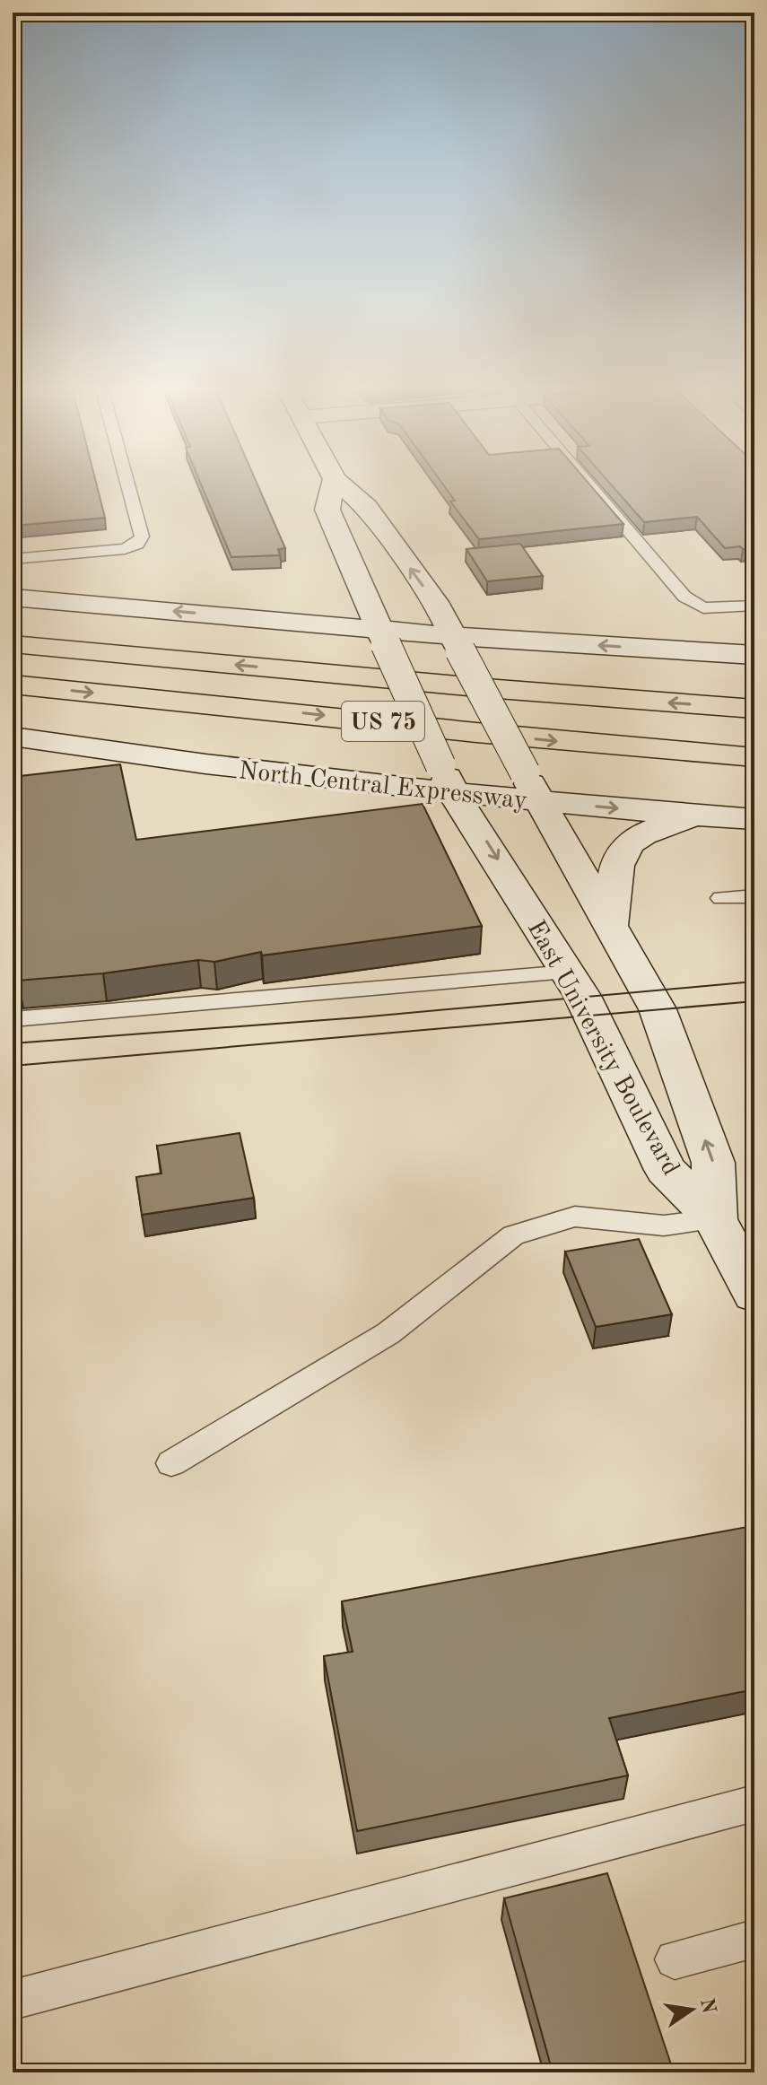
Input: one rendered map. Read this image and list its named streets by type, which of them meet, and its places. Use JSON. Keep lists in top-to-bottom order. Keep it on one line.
{"streets":{"highway":["US 75"],"street":["North Central Expressway","East University Boulevard"]},"crossings":[["North Central Expressway","East University Boulevard"]],"north":"right"}
